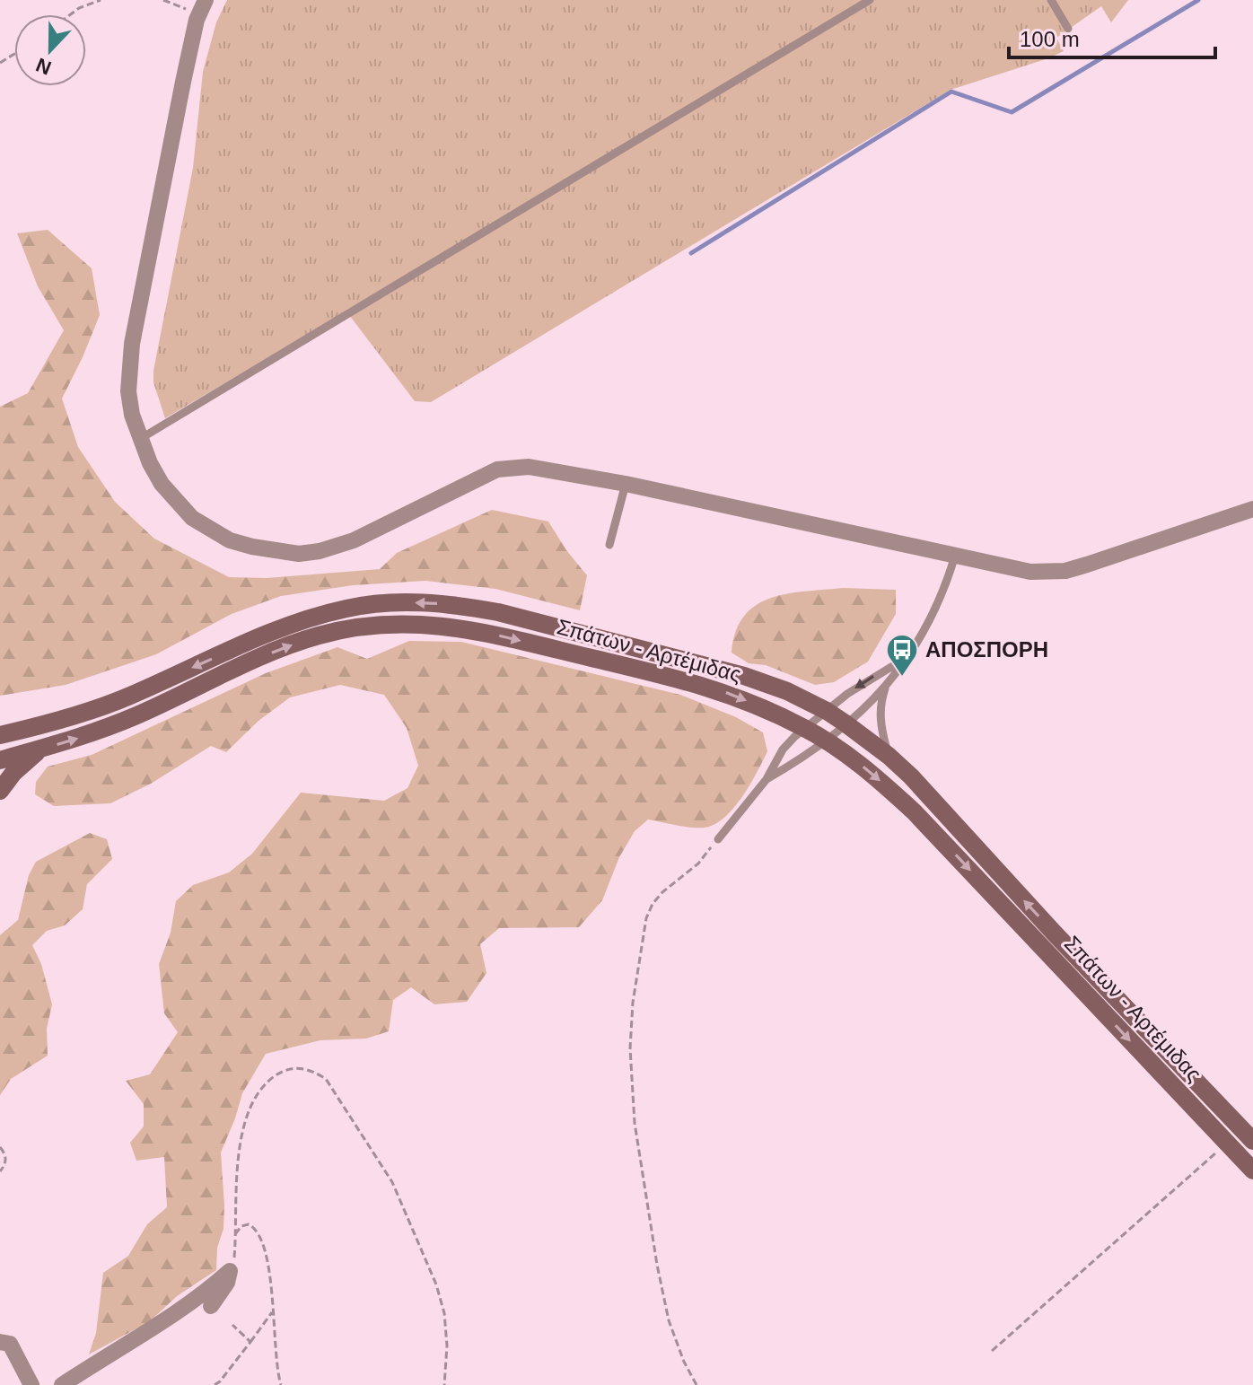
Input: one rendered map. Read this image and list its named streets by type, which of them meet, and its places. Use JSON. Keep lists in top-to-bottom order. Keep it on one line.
{"streets":{"main road":["Σπάτων - Αρτέμιδας"]},"places":{"bus stop":["ΑΠΟΣΠΟΡΗ"]},"scale_bar":"100 m","north":"bottom"}
